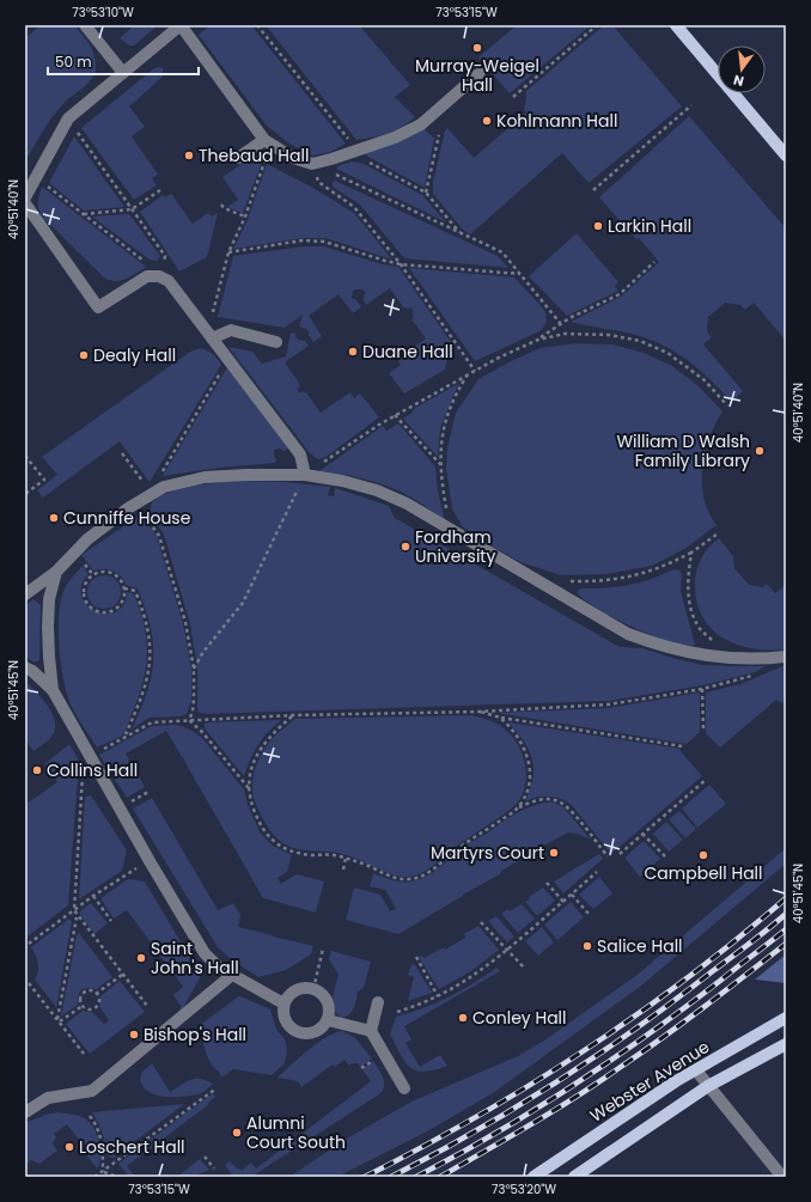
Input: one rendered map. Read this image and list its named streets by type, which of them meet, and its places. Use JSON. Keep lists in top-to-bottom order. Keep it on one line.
{"streets":{"main road":["Webster Avenue"]},"places":["Murray-Weigel Hall","Kohlmann Hall","Thebaud Hall","Larkin Hall","Duane Hall","Dealy Hall","William D Walsh Family Library","Cunniffe House","Fordham University","Collins Hall","Martyrs Court","Campbell Hall","Salice Hall","Saint John's Hall","Conley Hall","Bishop's Hall","Alumni Court South","Loschert Hall"],"scale_bar":"50 m","north":"bottom","coordinates":["73°53'10\"W","73°53'15\"W","40°51'40\"N","40°51'45\"N","73°53'20\"W"]}
